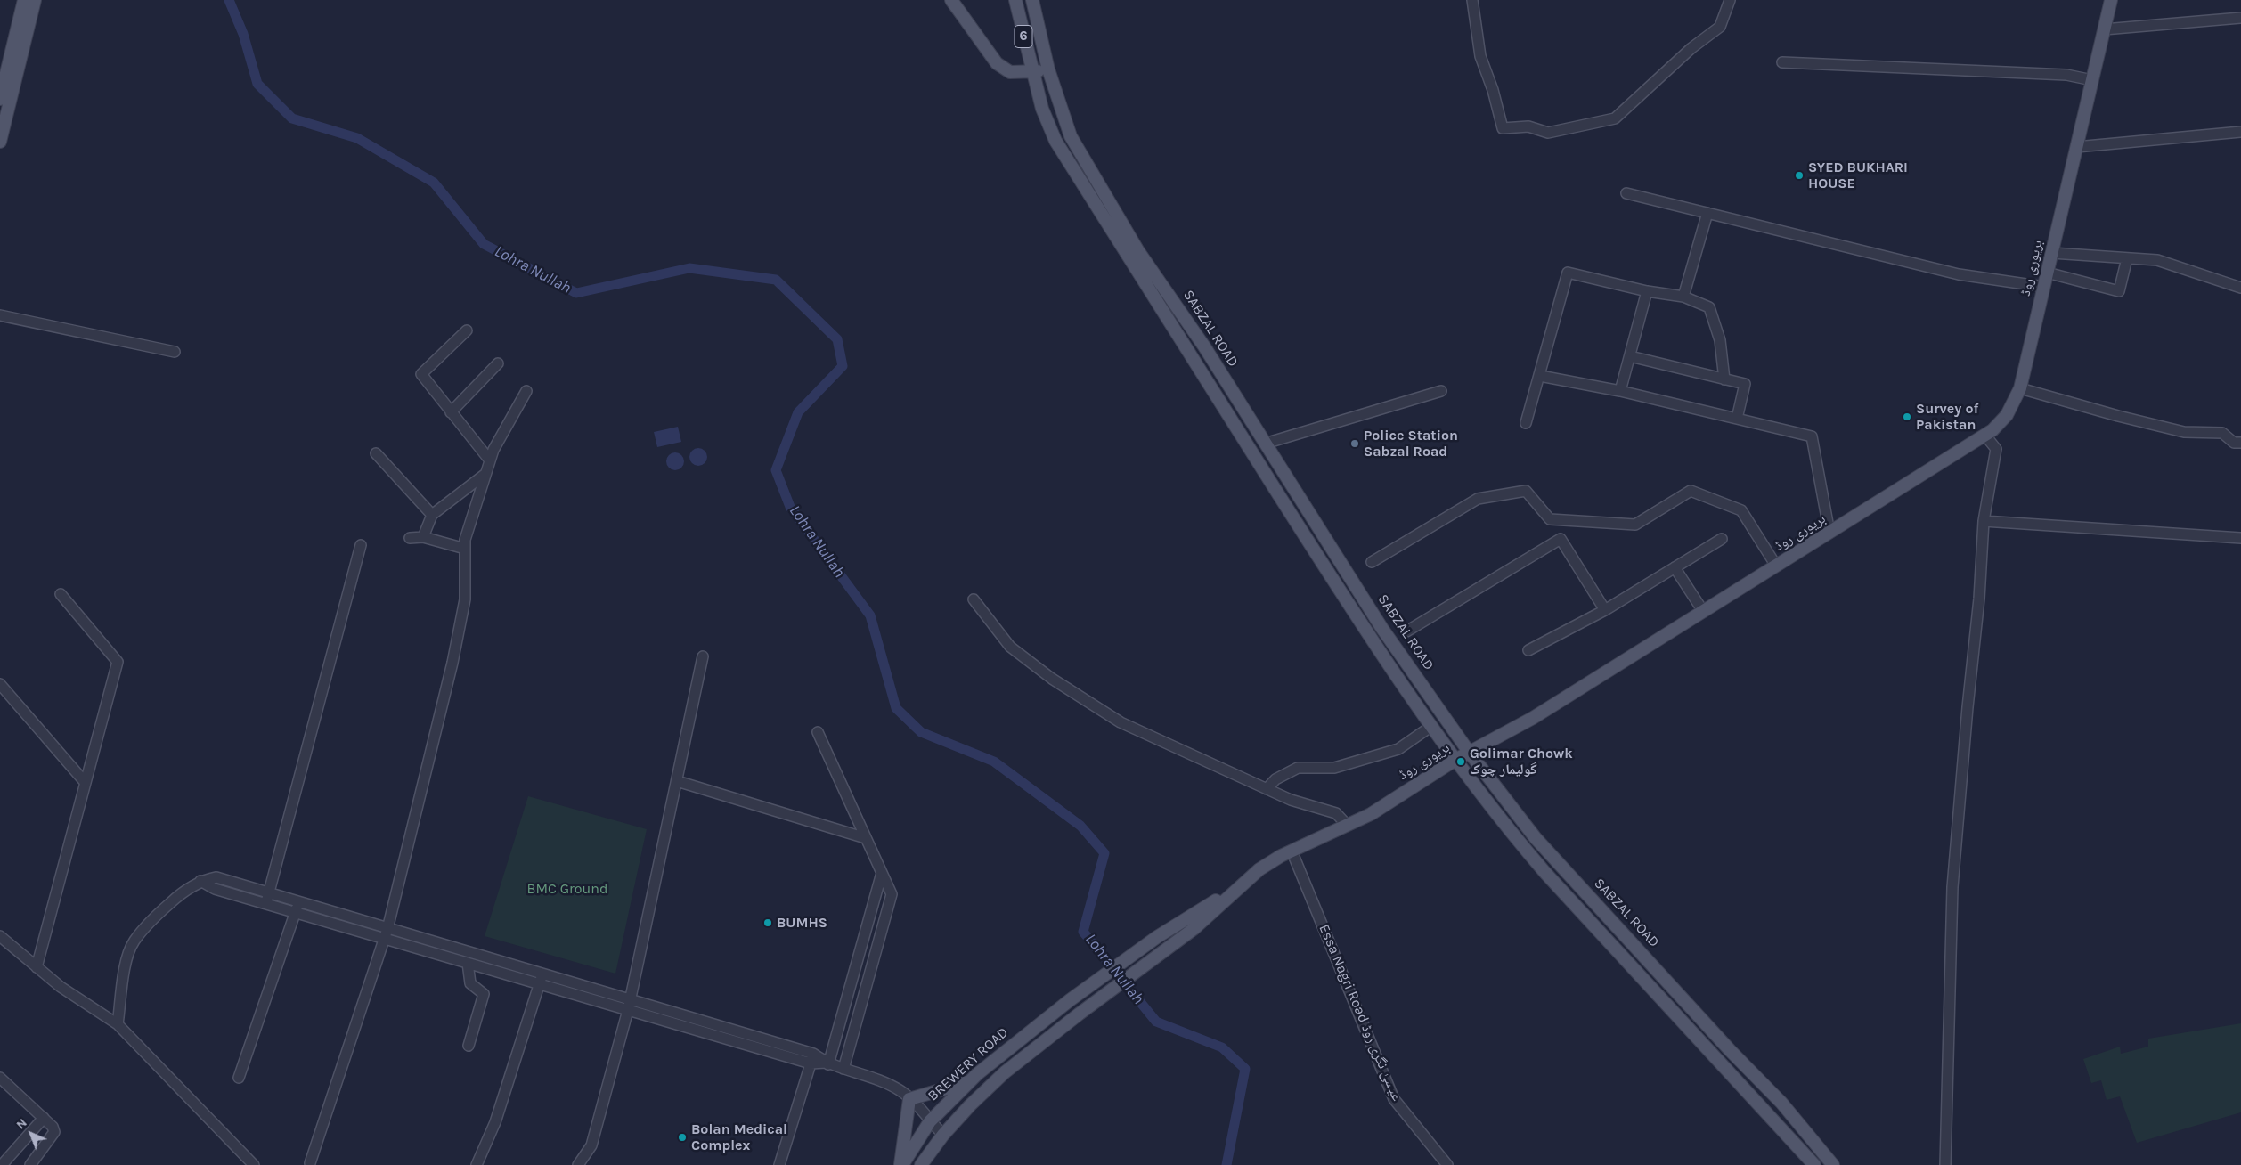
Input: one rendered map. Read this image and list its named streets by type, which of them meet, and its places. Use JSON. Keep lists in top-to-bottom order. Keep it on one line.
{"streets":{"main road":["6","بریوری روڈ","SABZAL ROAD","BREWERY ROAD"],"street":["Essa Nagri Road عیسیٰ نگری روڈ"]},"crossings":[["6","SABZAL ROAD"],["بریوری روڈ","SABZAL ROAD"],["بریوری روڈ","Essa Nagri Road عیسیٰ نگری روڈ"],["بریوری روڈ","BREWERY ROAD"]],"water":["Lohra Nullah"],"parks":["BMC Ground"],"places":["SYED BUKHARI HOUSE","Survey of Pakistan","Police Station Sabzal Road","Golimar Chowk گولیمار چوک","BUMHS","Bolan Medical Complex"],"north":"top left"}
